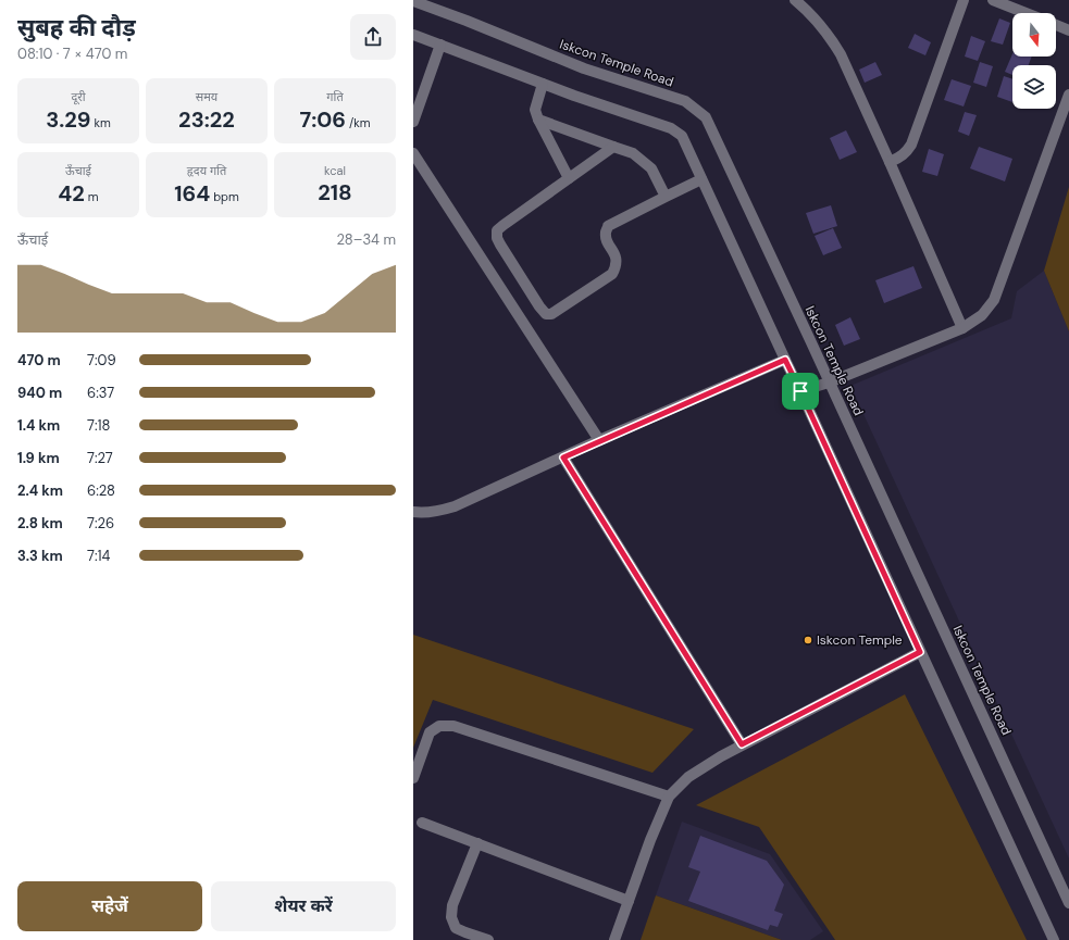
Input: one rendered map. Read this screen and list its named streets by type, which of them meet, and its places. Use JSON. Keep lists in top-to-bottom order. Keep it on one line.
{"streets":{"street":["Iskcon Temple Road"]},"places":["Iskcon Temple"],"north":"bottom","page":{"heading":["सुबह की दौड़","08:10 · 7 × 470 m"],"stats":[["दूरी","3.29 km"],["समय","23:22"],["गति","7:06 /km"],["ऊँचाई","42 m"],["हृदय गति","164 bpm"],["kcal","218"]],"chart":["ऊँचाई","28–34 m"],"list":[{"name":"470 m","note":"7:09"},{"name":"940 m","note":"6:37"},{"name":"1.4 km","note":"7:18"},{"name":"1.9 km","note":"7:27"},{"name":"2.4 km","note":"6:28"},{"name":"2.8 km","note":"7:26"},{"name":"3.3 km","note":"7:14"}],"buttons":["सहेजें","शेयर करें"]}}
